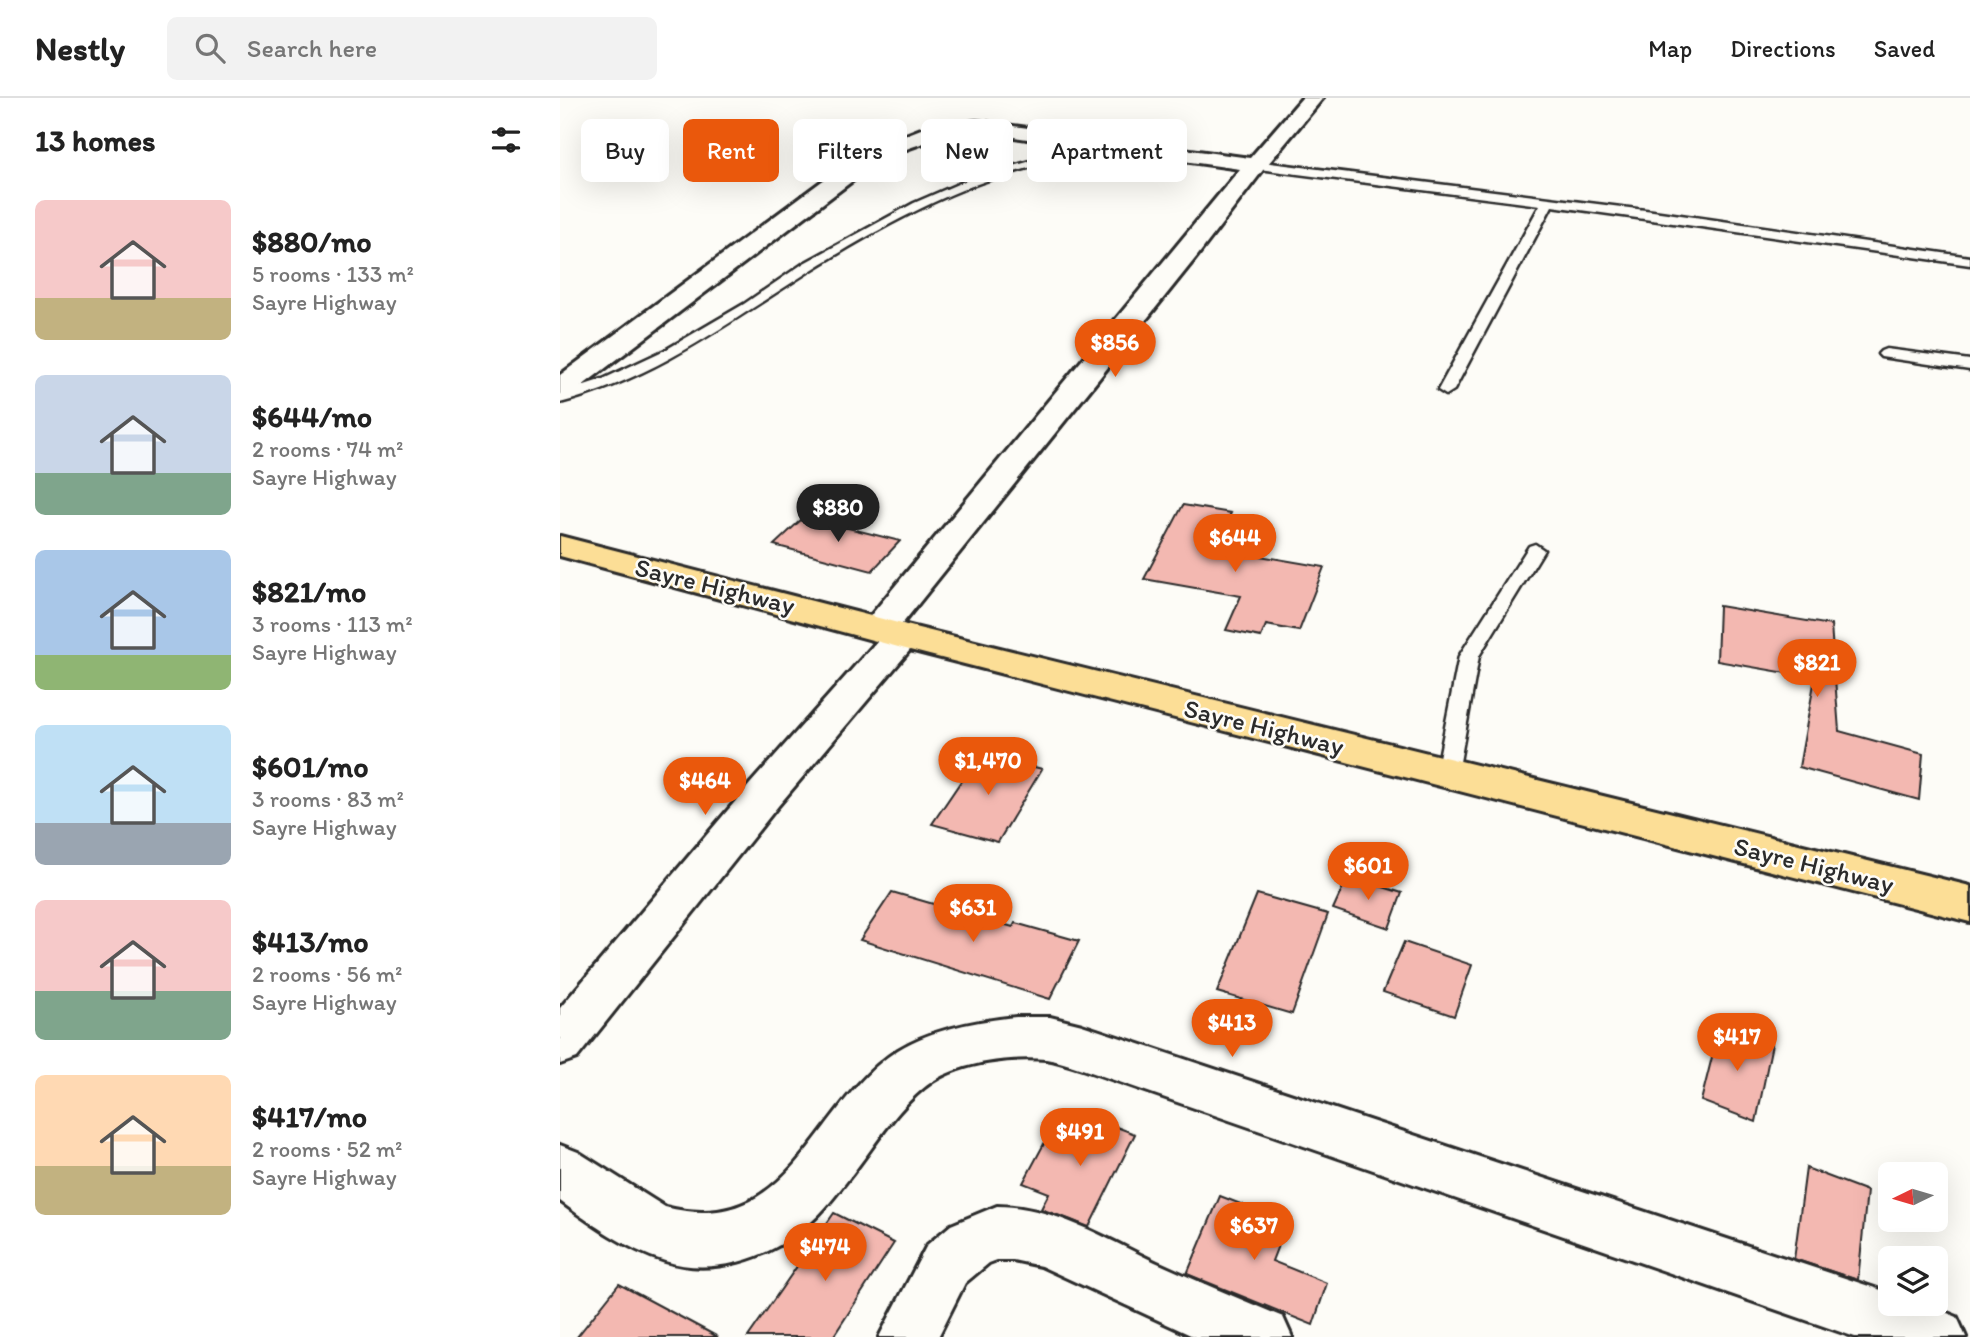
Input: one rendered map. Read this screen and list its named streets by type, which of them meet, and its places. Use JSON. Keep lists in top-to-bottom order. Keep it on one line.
{"streets":{"highway":["Sayre Highway"]},"north":"left","page":{"header":"Nestly","search":"Search here","nav":["Map","Directions","Saved"],"heading":"13 homes","chip":["Buy","Rent","Filters","New","Apartment"],"list":[{"name":"$880/mo","note":"5 rooms · 133 m² · Sayre Highway"},{"name":"$644/mo","note":"2 rooms · 74 m² · Sayre Highway"},{"name":"$821/mo","note":"3 rooms · 113 m² · Sayre Highway"},{"name":"$601/mo","note":"3 rooms · 83 m² · Sayre Highway"},{"name":"$413/mo","note":"2 rooms · 56 m² · Sayre Highway"},{"name":"$417/mo","note":"2 rooms · 52 m² · Sayre Highway"}],"price":["$856","$880","$644","$821","$1,470","$464","$601","$631","$413","$417","$491","$637","$474"]}}
